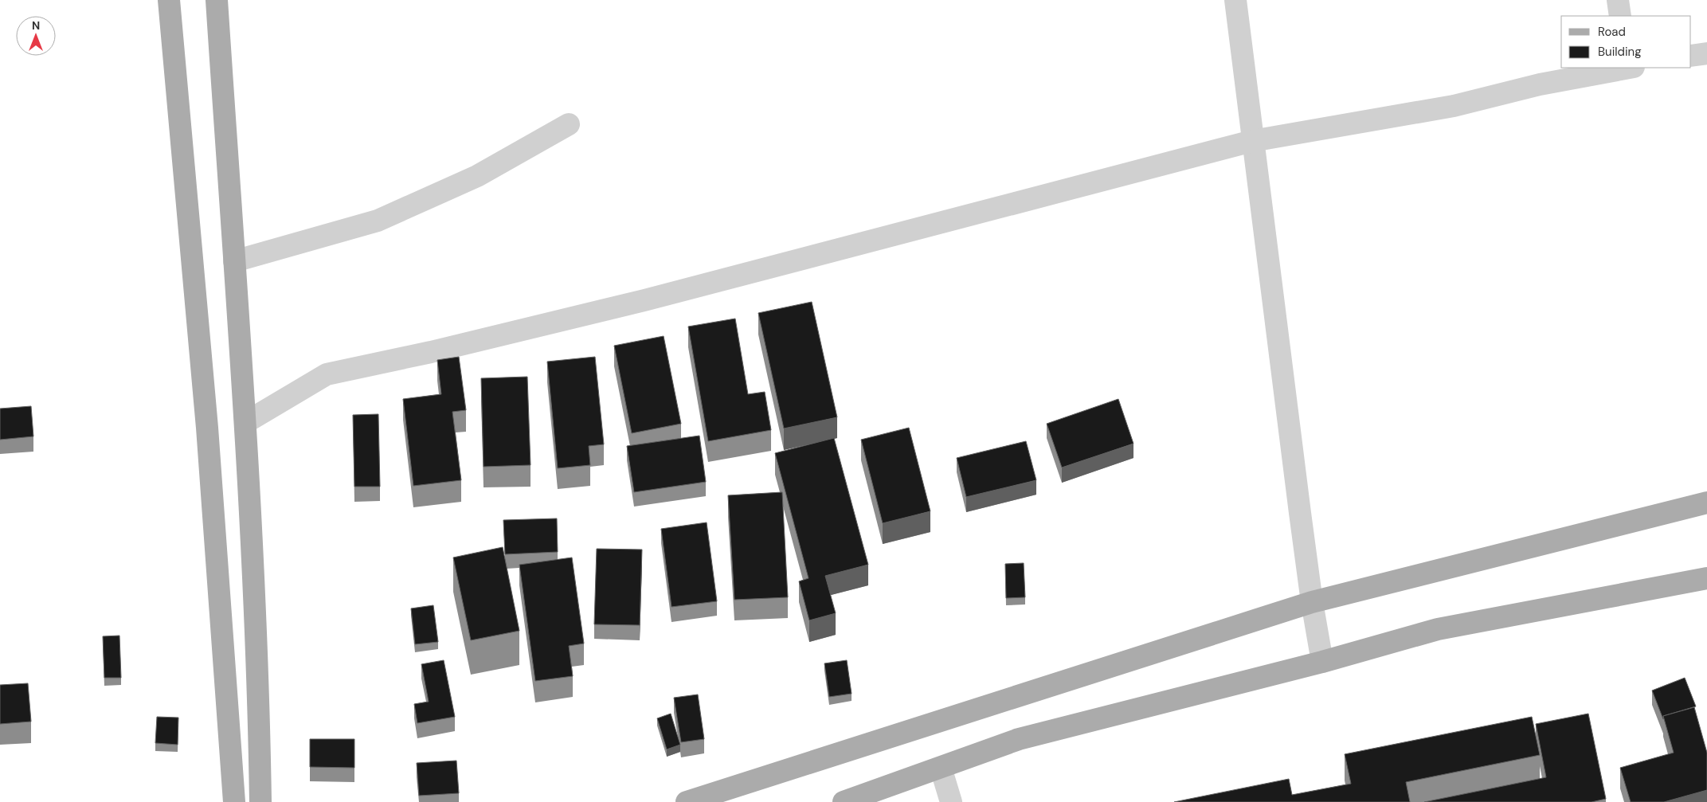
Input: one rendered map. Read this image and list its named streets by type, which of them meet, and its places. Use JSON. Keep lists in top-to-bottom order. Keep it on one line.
{"legend":["Road","Building"],"north":"top"}
